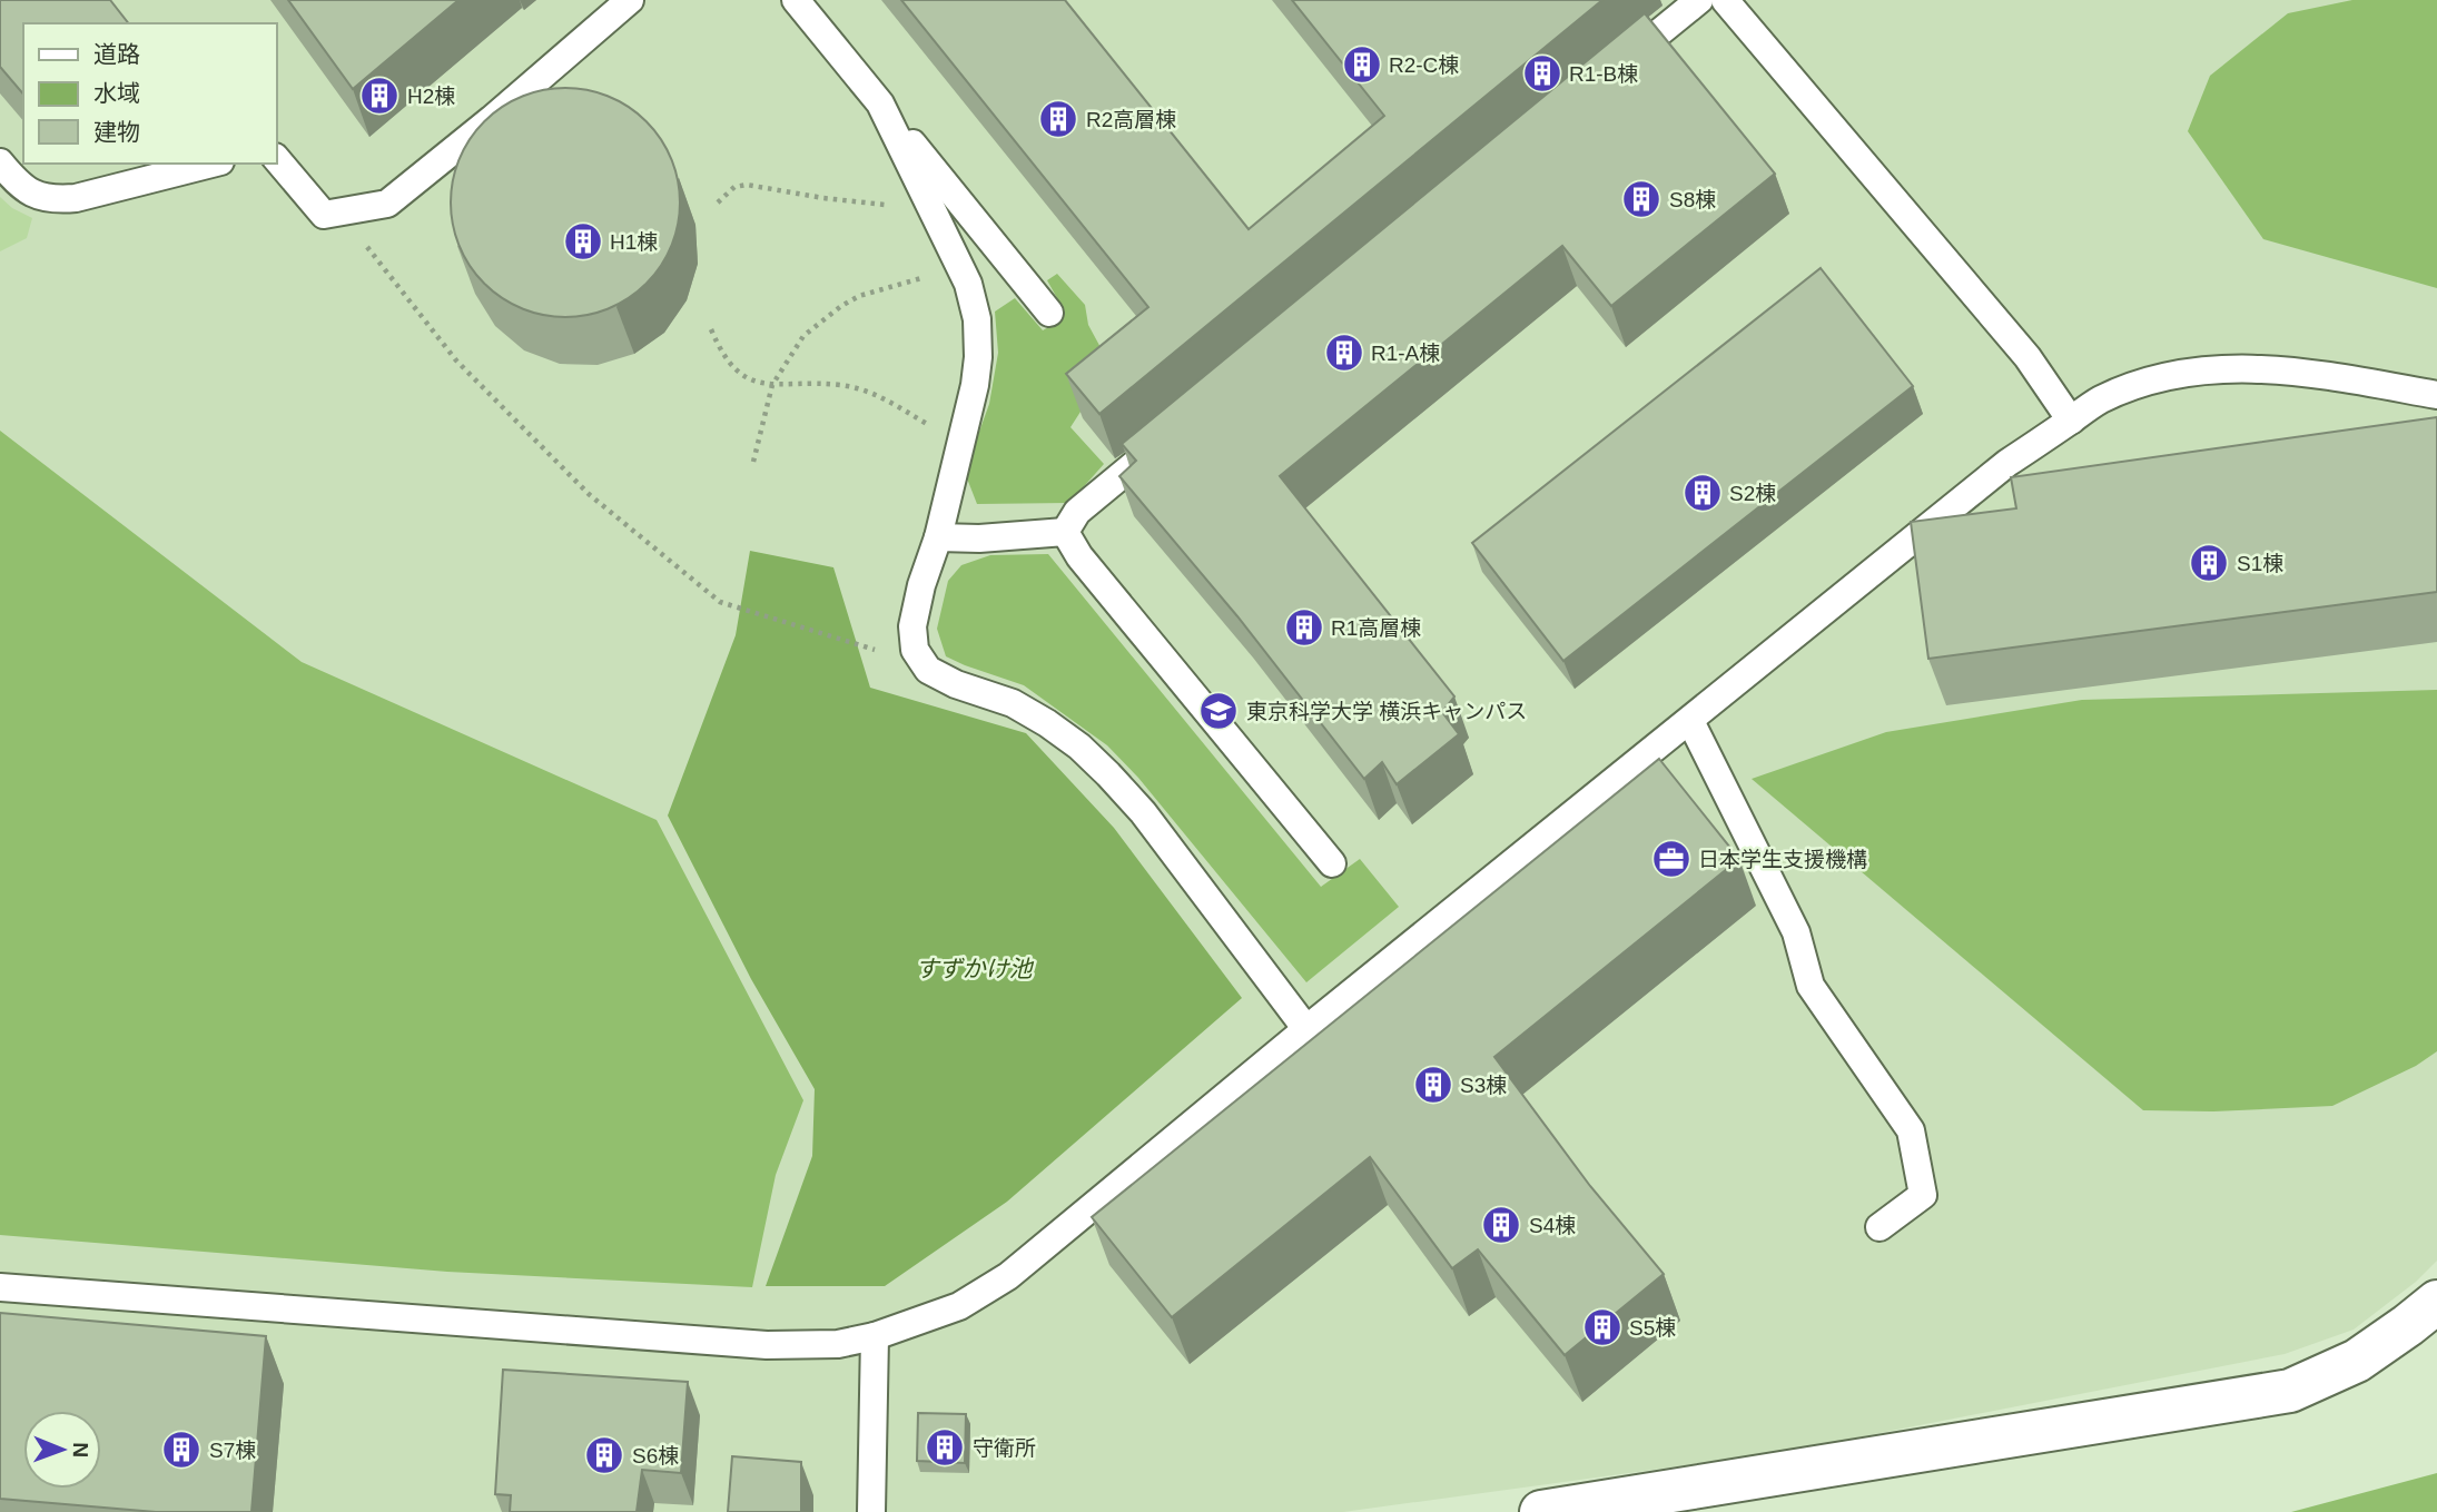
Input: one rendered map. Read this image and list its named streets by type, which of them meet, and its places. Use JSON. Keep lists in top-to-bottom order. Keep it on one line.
{"water":["すずかけ池"],"places":{"building":["R2-C棟","R1-B棟","H2棟","R2高層棟","S8棟","H1棟","R1-A棟","S2棟","S1棟","R1高層棟","S3棟","S4棟","S5棟","守衛所","S7棟","S6棟"],"school or university":["東京科学大学 横浜キャンパス"],"office":["日本学生支援機構"]},"legend":["道路","水域","建物"],"north":"right"}
